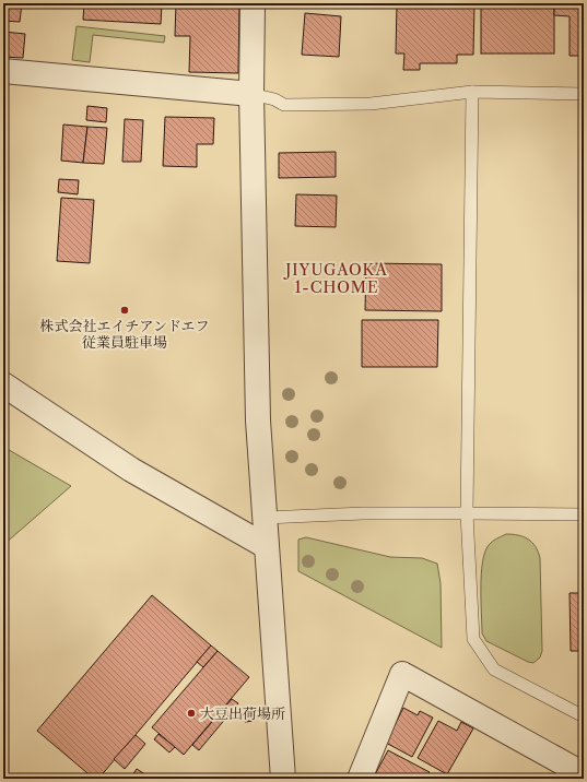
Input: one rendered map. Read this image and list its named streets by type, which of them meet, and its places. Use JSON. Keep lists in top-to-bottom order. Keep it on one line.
{"districts":["JIYUGAOKA 1-CHOME"],"places":["株式会社エイチアンドエフ 従業員駐車場","大豆出荷場所"]}
